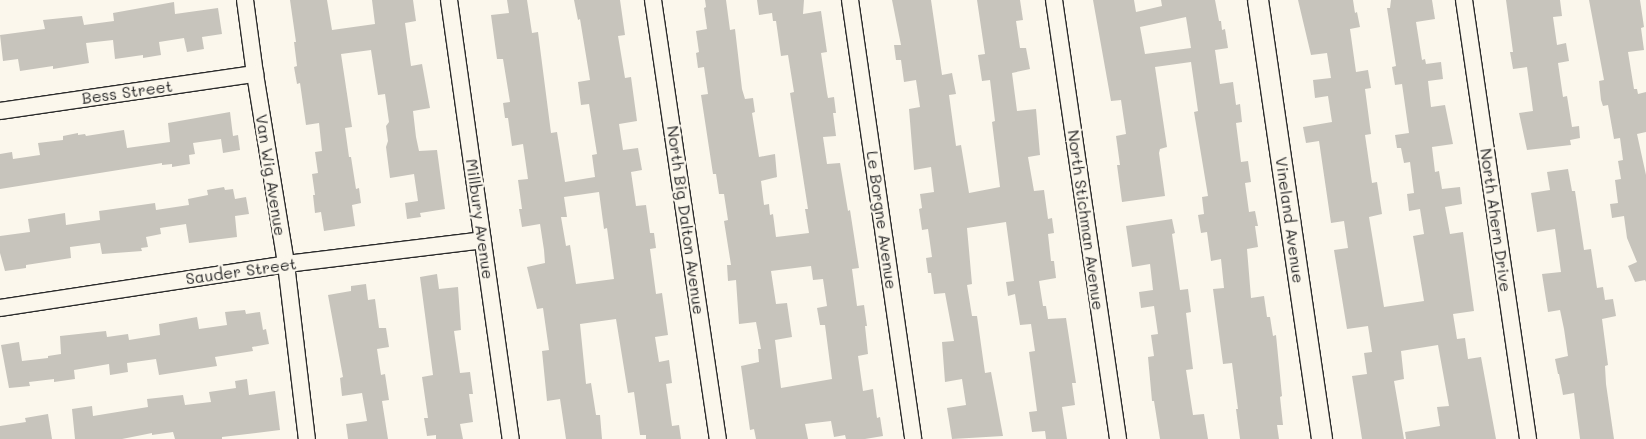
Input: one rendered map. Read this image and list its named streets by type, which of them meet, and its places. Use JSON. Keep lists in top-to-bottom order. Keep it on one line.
{"streets":{"street":["Bess Street","Van Wig Avenue","Millbury Avenue","North Big Dalton Avenue","Le Borgne Avenue","North Stichman Avenue","Vineland Avenue","North Ahern Drive","Sauder Street"]},"crossings":[["Bess Street","Van Wig Avenue"],["Van Wig Avenue","Sauder Street"],["Millbury Avenue","Sauder Street"]]}
